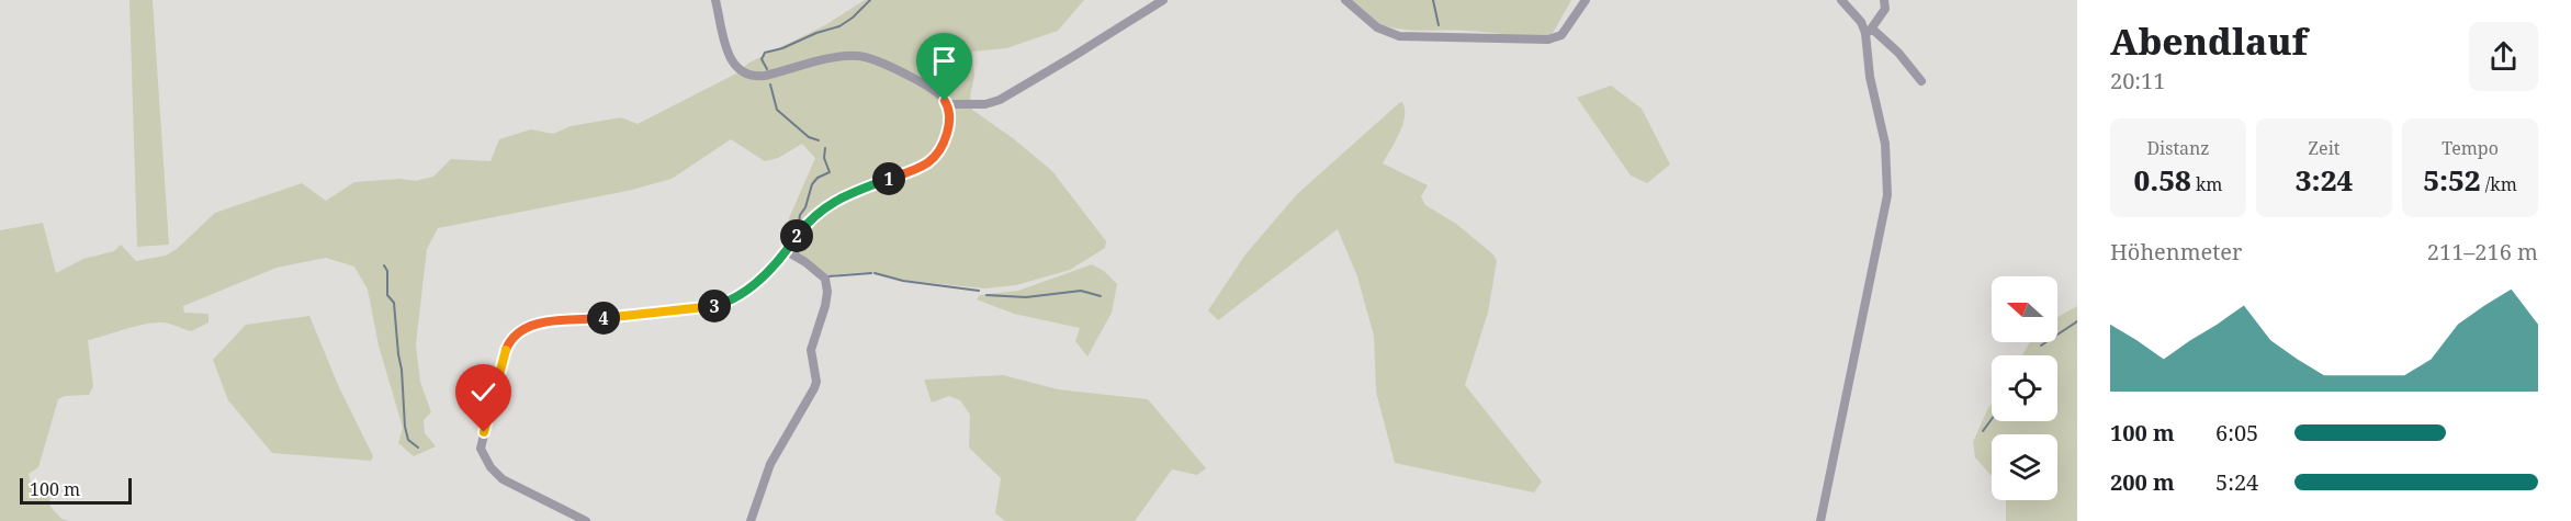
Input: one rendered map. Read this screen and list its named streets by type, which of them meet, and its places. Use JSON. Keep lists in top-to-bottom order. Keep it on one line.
{"scale_bar":"100 m","north":"left","page":{"heading":["Abendlauf","20:11"],"stats":[["Distanz","0.58 km"],["Zeit","3:24"],["Tempo","5:52 /km"]],"pins":["1","2","3","4"],"chart":["Höhenmeter","211–216 m"],"list":[{"name":"100 m","note":"6:05"},{"name":"200 m","note":"5:24"}],"scale":"100 m"}}
